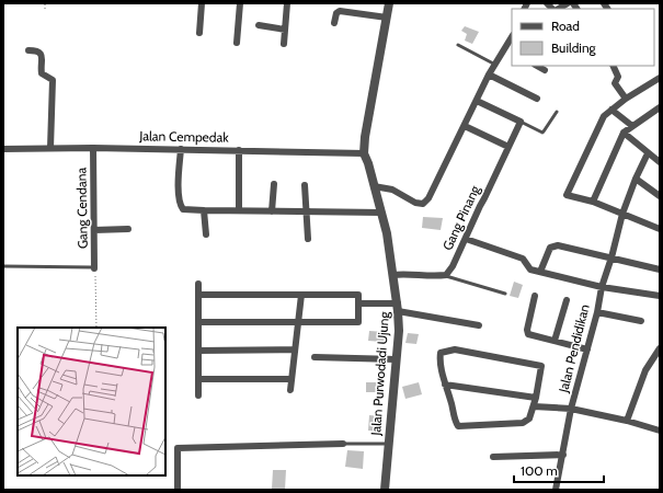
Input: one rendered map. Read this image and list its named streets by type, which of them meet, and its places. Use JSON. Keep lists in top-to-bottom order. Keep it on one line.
{"streets":{"street":["Jalan Cempedak","Gang Cendana","Gang Pinang","Jalan Pendidikan","Jalan Purwodadi Ujung"]},"crossings":[["Jalan Cempedak","Gang Cendana"],["Jalan Cempedak","Jalan Purwodadi Ujung"]],"legend":["Road","Building"],"scale_bar":"100 m"}
